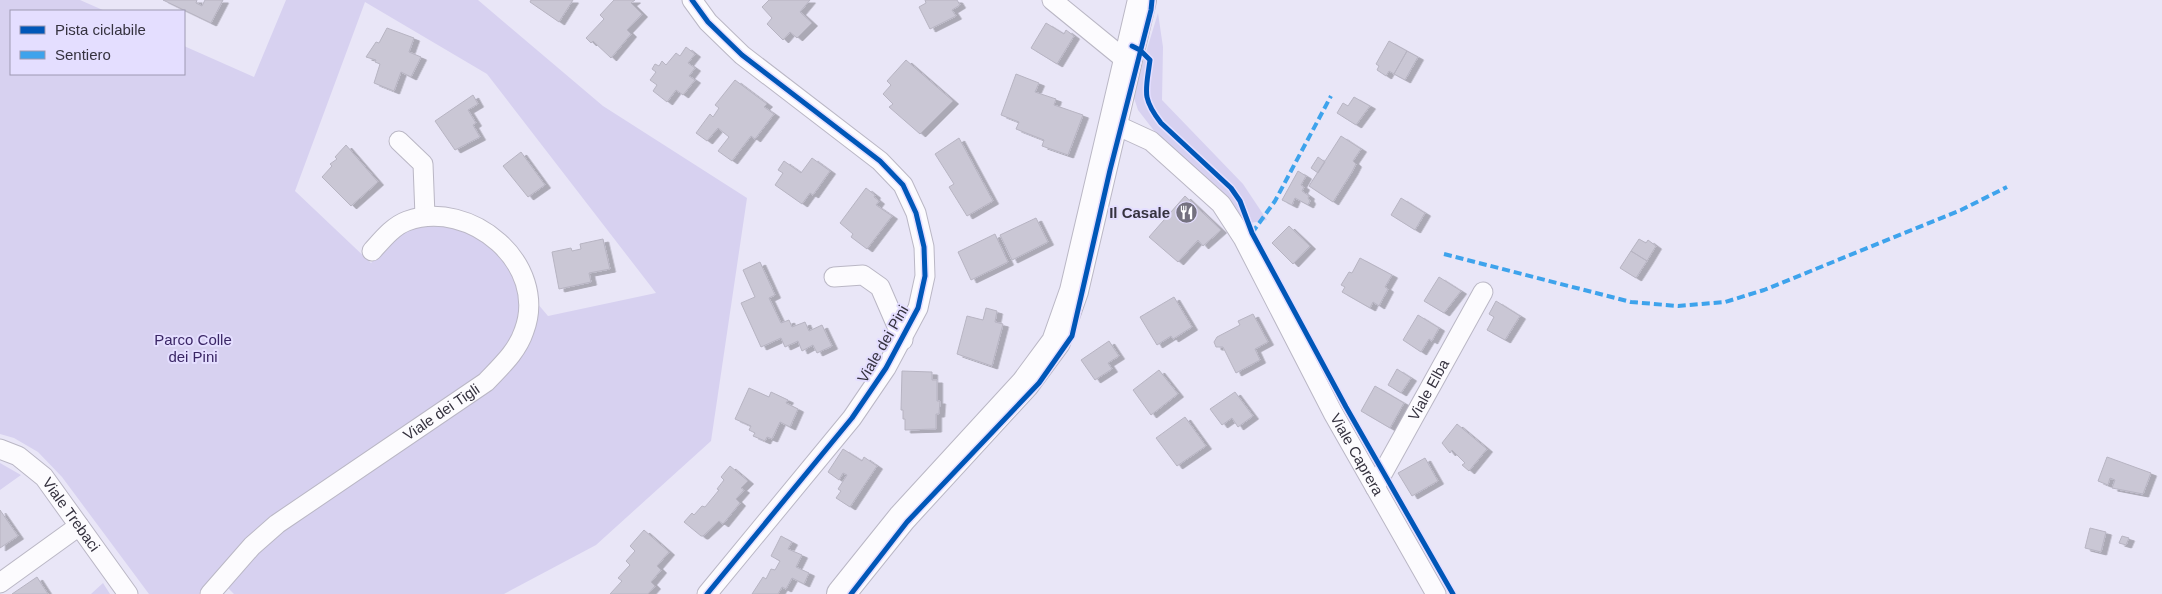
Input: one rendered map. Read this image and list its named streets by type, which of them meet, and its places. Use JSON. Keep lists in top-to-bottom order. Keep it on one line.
{"streets":{"street":["Viale dei Pini","Viale Elba","Viale dei Tigli","Viale Caprera","Viale Trebaci"]},"crossings":[["Viale Elba","Viale Caprera"]],"parks":["Parco Colle dei Pini"],"places":{"restaurant":["Il Casale"]},"legend":["Pista ciclabile","Sentiero"]}
